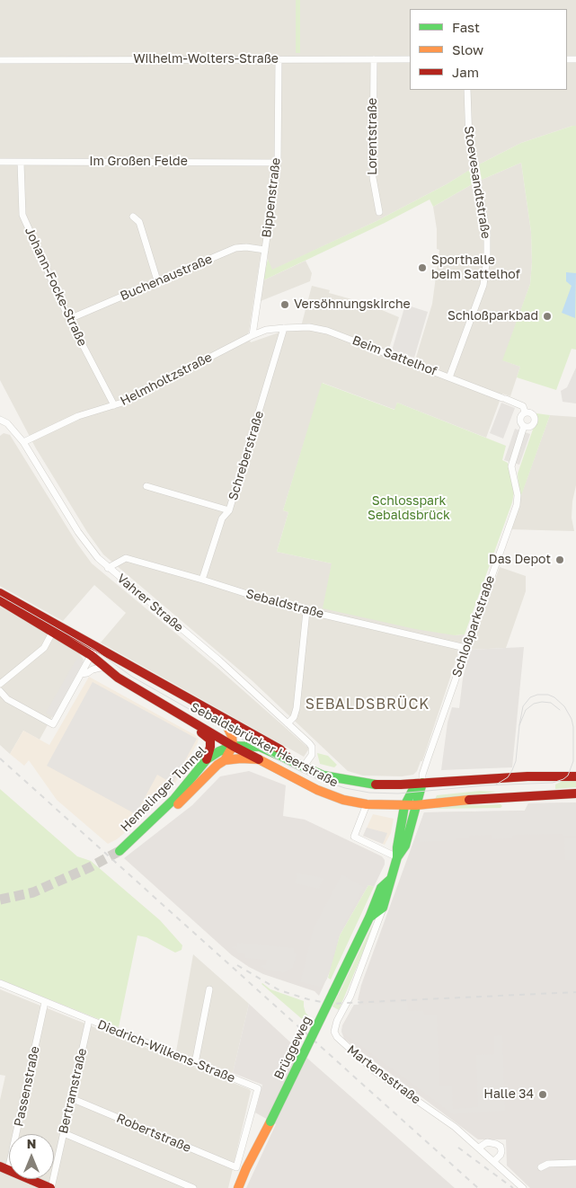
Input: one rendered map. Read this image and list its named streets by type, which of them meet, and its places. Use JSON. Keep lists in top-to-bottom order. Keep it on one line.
{"streets":{"main road":["Sebaldsbrücker Heerstraße","Hemelinger Tunnel","Brüggeweg"],"street":["Wilhelm-Wolters-Straße","Lorentstraße","Im Großen Felde","Stoevesandtstraße","Bippenstraße","Buchenaustraße","Johann-Focke-Straße","Beim Sattelhof","Helmholtzstraße","Schreberstraße","Vahrer Straße","Sebaldstraße","Schloßparkstraße","Diedrich-Wilkens-Straße","Martensstraße","Passenstraße","Bertramstraße","Robertstraße"]},"crossings":[["Wilhelm-Wolters-Straße","Lorentstraße"],["Wilhelm-Wolters-Straße","Bippenstraße"],["Im Großen Felde","Bippenstraße"],["Im Großen Felde","Johann-Focke-Straße"],["Stoevesandtstraße","Beim Sattelhof"],["Bippenstraße","Buchenaustraße"],["Bippenstraße","Helmholtzstraße"],["Buchenaustraße","Johann-Focke-Straße"],["Johann-Focke-Straße","Helmholtzstraße"],["Beim Sattelhof","Helmholtzstraße"],["Beim Sattelhof","Schreberstraße"],["Beim Sattelhof","Schloßparkstraße"],["Helmholtzstraße","Schreberstraße"],["Helmholtzstraße","Vahrer Straße"],["Schreberstraße","Sebaldstraße"],["Vahrer Straße","Sebaldstraße"],["Vahrer Straße","Sebaldsbrücker Heerstraße"],["Sebaldstraße","Schloßparkstraße"],["Schloßparkstraße","Sebaldsbrücker Heerstraße"],["Schloßparkstraße","Brüggeweg"],["Sebaldsbrücker Heerstraße","Hemelinger Tunnel"],["Sebaldsbrücker Heerstraße","Brüggeweg"],["Brüggeweg","Martensstraße"],["Diedrich-Wilkens-Straße","Passenstraße"],["Diedrich-Wilkens-Straße","Bertramstraße"],["Diedrich-Wilkens-Straße","Robertstraße"],["Bertramstraße","Robertstraße"]],"districts":["SEBALDSBRÜCK"],"parks":["Schlosspark Sebaldsbrück"],"places":["Sporthalle beim Sattelhof","Versöhnungskirche","Schloßparkbad","Das Depot","Halle 34"],"legend":["Fast","Slow","Jam"],"north":"top"}
